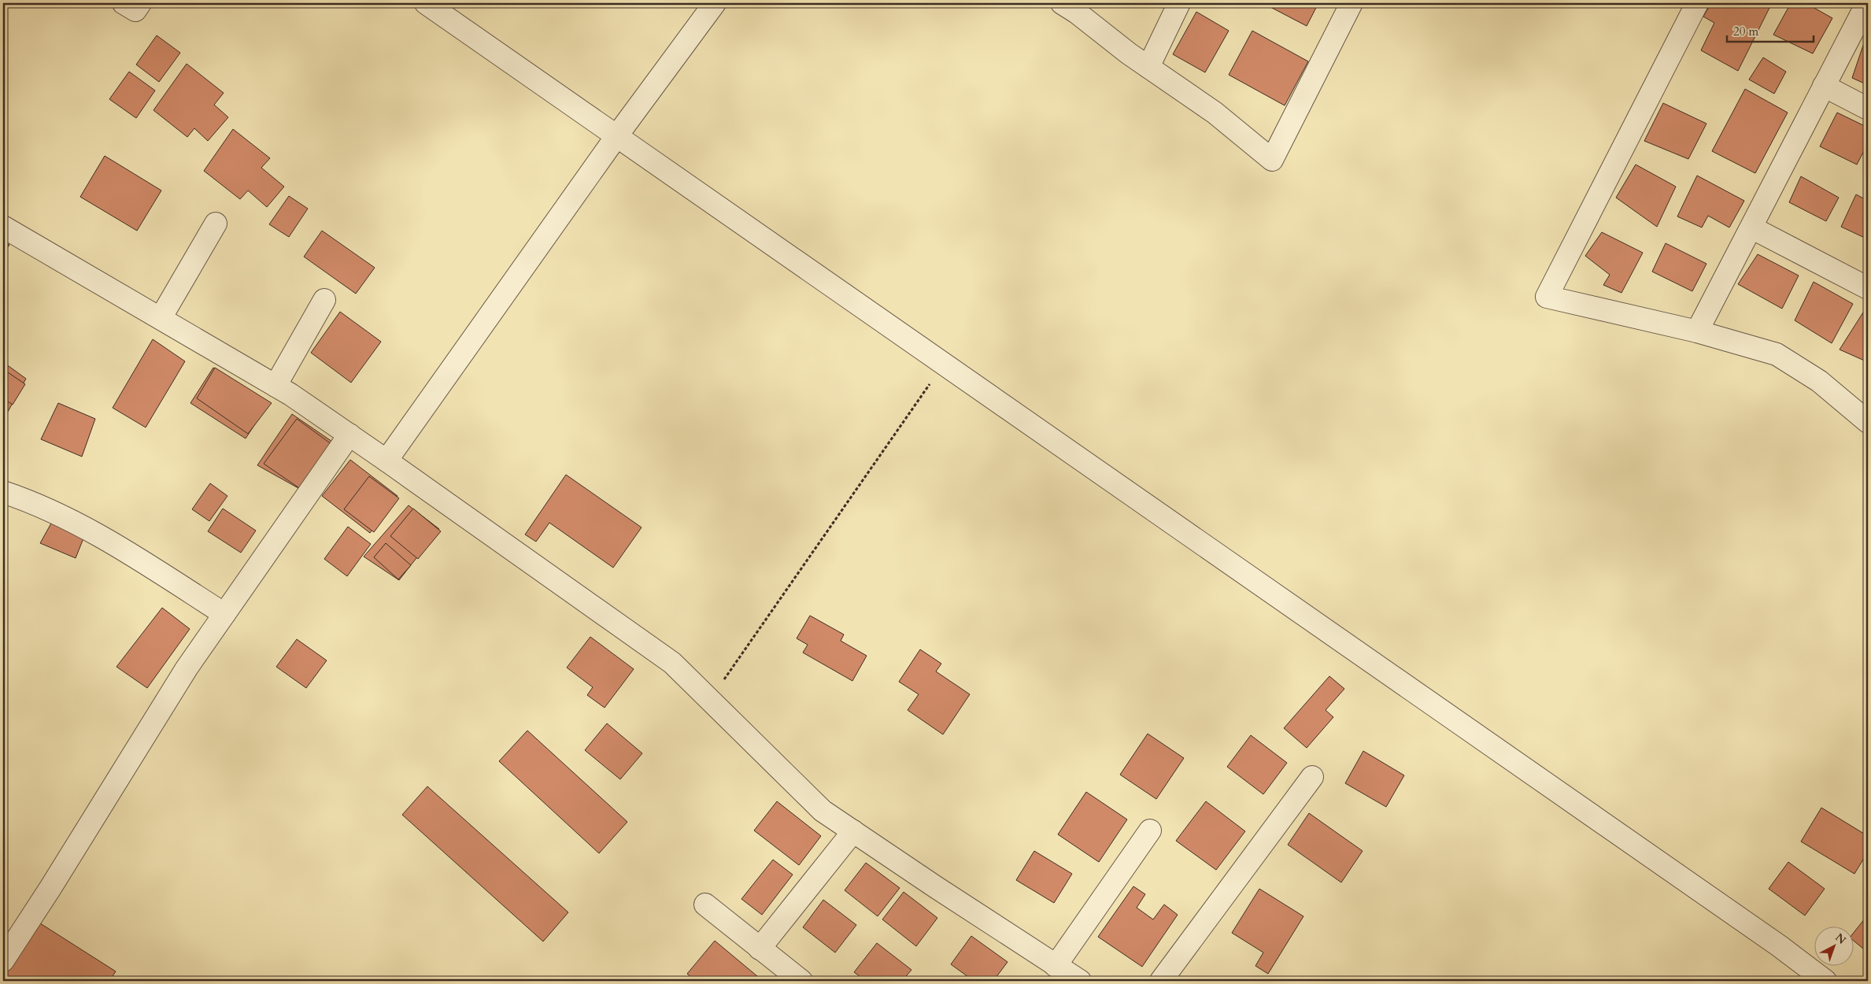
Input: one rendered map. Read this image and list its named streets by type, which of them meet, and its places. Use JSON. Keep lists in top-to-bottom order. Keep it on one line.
{"scale_bar":"20 m","north":"top right"}
